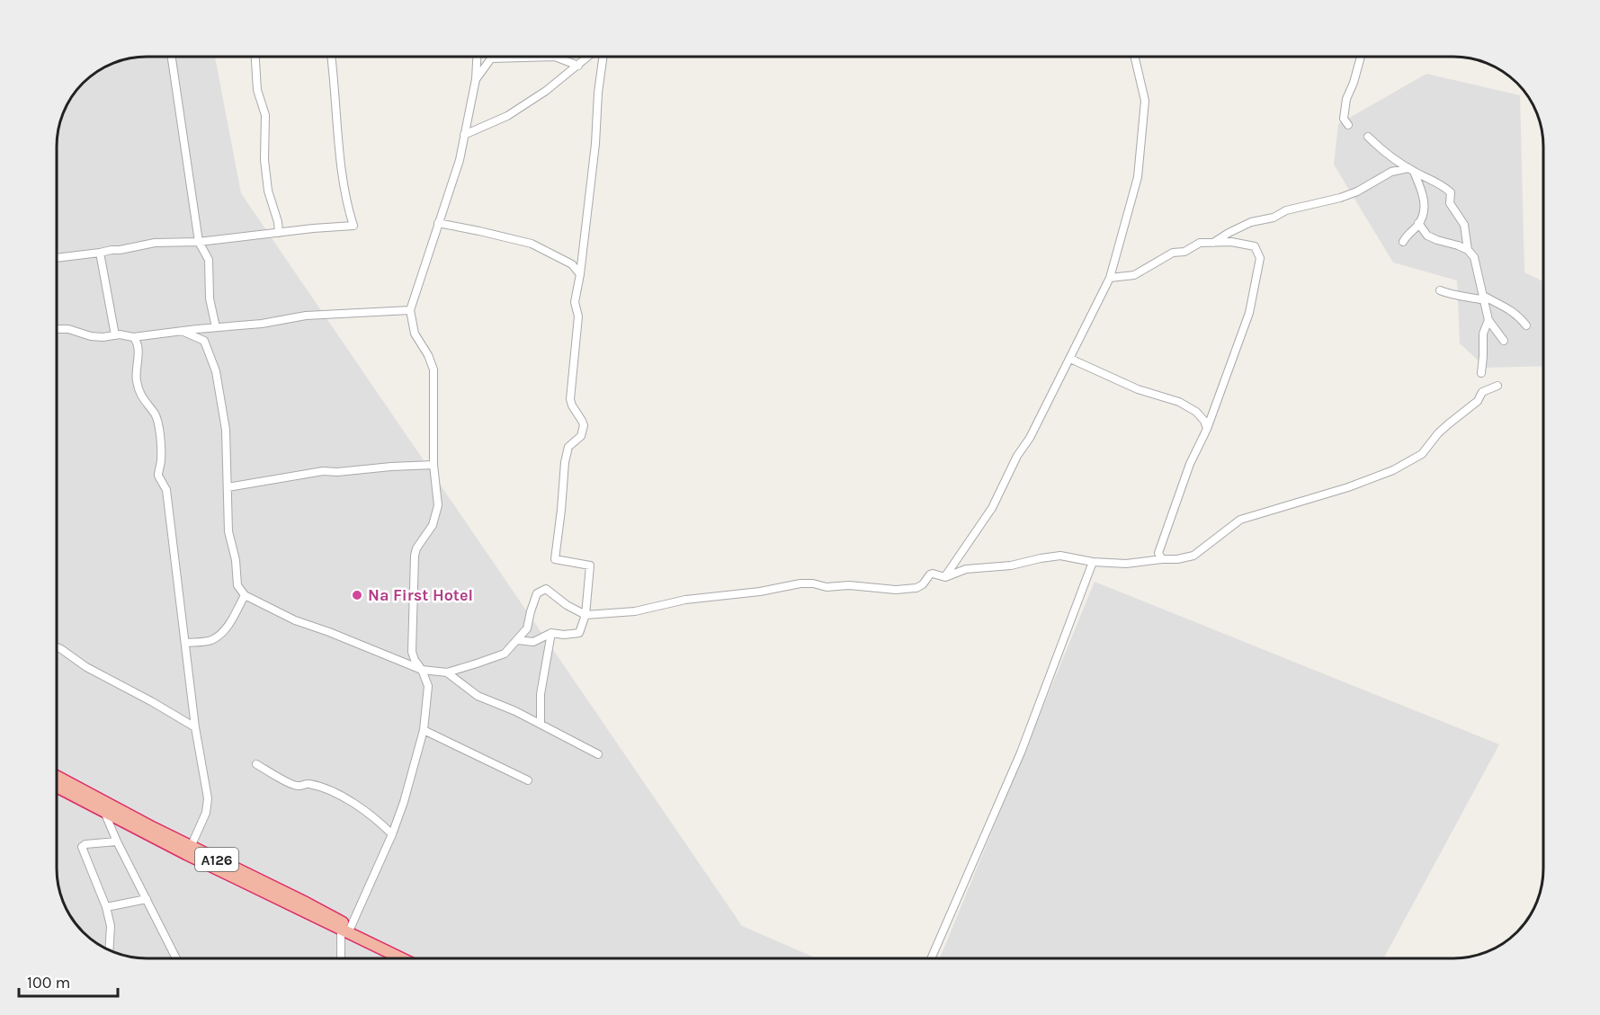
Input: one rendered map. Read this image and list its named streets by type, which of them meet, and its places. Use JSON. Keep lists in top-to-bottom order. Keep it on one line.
{"streets":{"highway":["A126"]},"places":["Na First Hotel"],"scale_bar":"100 m"}
